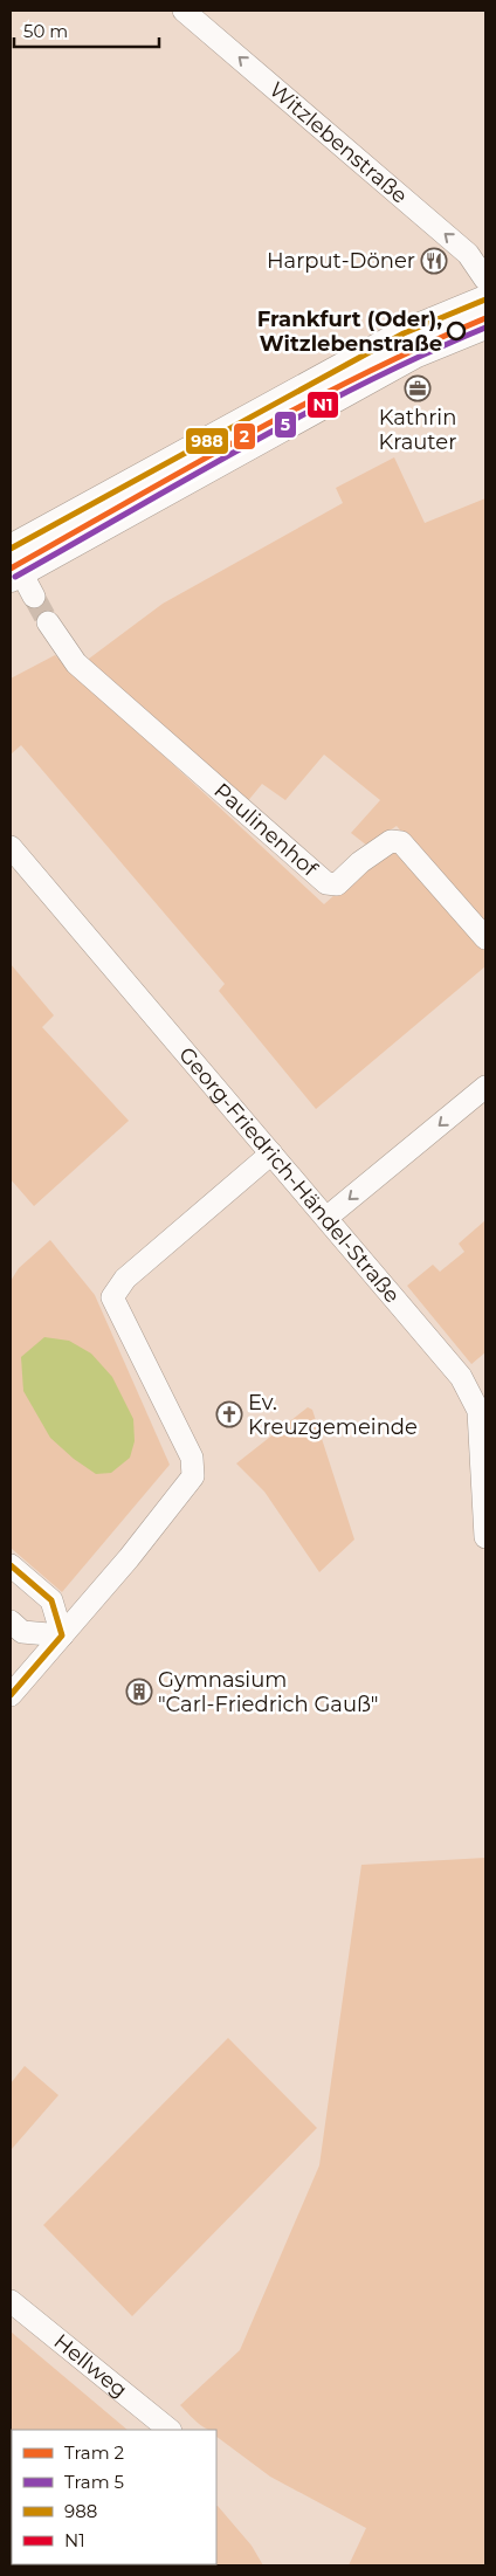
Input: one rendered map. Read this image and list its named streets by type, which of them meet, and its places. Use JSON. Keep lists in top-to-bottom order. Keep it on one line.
{"streets":{"street":["Witzlebenstraße","Paulinenhof","Georg-Friedrich-Händel-Straße","Hellweg"]},"one_way":["Witzlebenstraße"],"places":{"restaurant":["Harput-Döner"],"other":["Frankfurt (Oder), Witzlebenstraße"],"office":["Kathrin Krauter"],"church":["Ev. Kreuzgemeinde"],"building":["Gymnasium \"Carl-Friedrich Gauß\""]},"lines":["transit line 988","tram line 2","transit line N1","tram line 5"],"legend":["Tram 2","Tram 5","988","N1"],"scale_bar":"50 m"}
